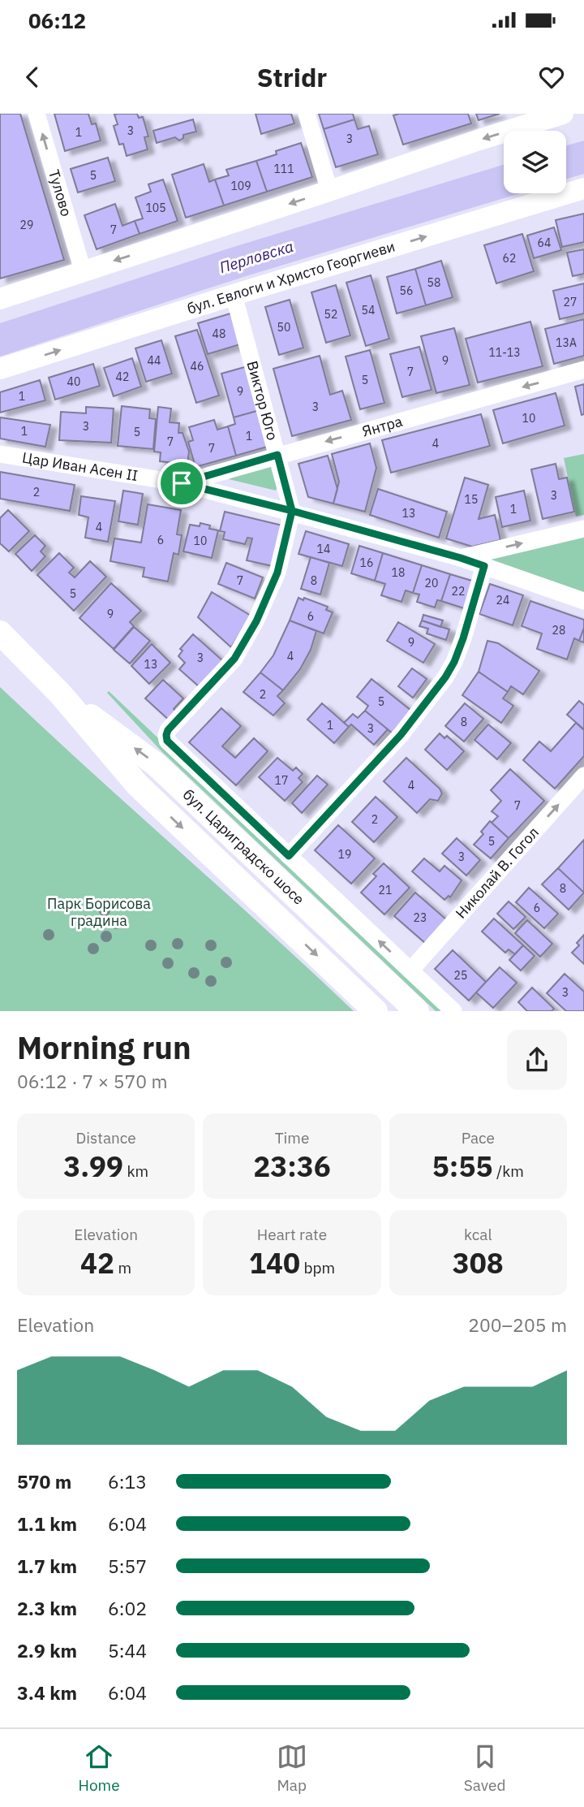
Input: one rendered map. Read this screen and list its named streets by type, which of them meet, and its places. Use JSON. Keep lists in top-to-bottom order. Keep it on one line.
{"streets":{"highway":["бул. Цариградско шосе"],"main road":["бул. Евлоги и Христо Георгиеви"],"street":["Тулово","Виктор Юго","Янтра","Цар Иван Асен II","Николай В. Гогол"]},"crossings":[["бул. Евлоги и Христо Георгиеви","Виктор Юго"],["Виктор Юго","Янтра"],["Виктор Юго","Цар Иван Асен II"],["Виктор Юго","бул. Цариградско шосе"],["Янтра","Цар Иван Асен II"],["бул. Цариградско шосе","Николай В. Гогол"]],"one_way":["Тулово","Николай В. Гогол"],"water":["Перловска"],"parks":["Парк Борисова градина"],"house_numbers":["3","1","3","111","5","109","105","29","7","64","62","58","56","27","54","52","50","48","13А","11-13","44","9","46","7","42","5","40","9","1","3","10","3","1","5","1","7","4","7","2","3","15","1","13","4","6","10","14","16","18","7","8","20","22","5","24","9","6","28","9","4","3","13","2","5","8","1","3","17","4","7","2","5","19","3","8","21","6","23","25","3"],"page":{"status":"06:12","header":"Stridr","heading":["Morning run","06:12 · 7 × 570 m"],"stats":[["Distance","3.99 km"],["Time","23:36"],["Pace","5:55 /km"],["Elevation","42 m"],["Heart rate","140 bpm"],["kcal","308"]],"chart":["Elevation","200–205 m"],"list":[{"name":"570 m","note":"6:13"},{"name":"1.1 km","note":"6:04"},{"name":"1.7 km","note":"5:57"},{"name":"2.3 km","note":"6:02"},{"name":"2.9 km","note":"5:44"},{"name":"3.4 km","note":"6:04"}],"tabs":["Home","Map","Saved"]}}
